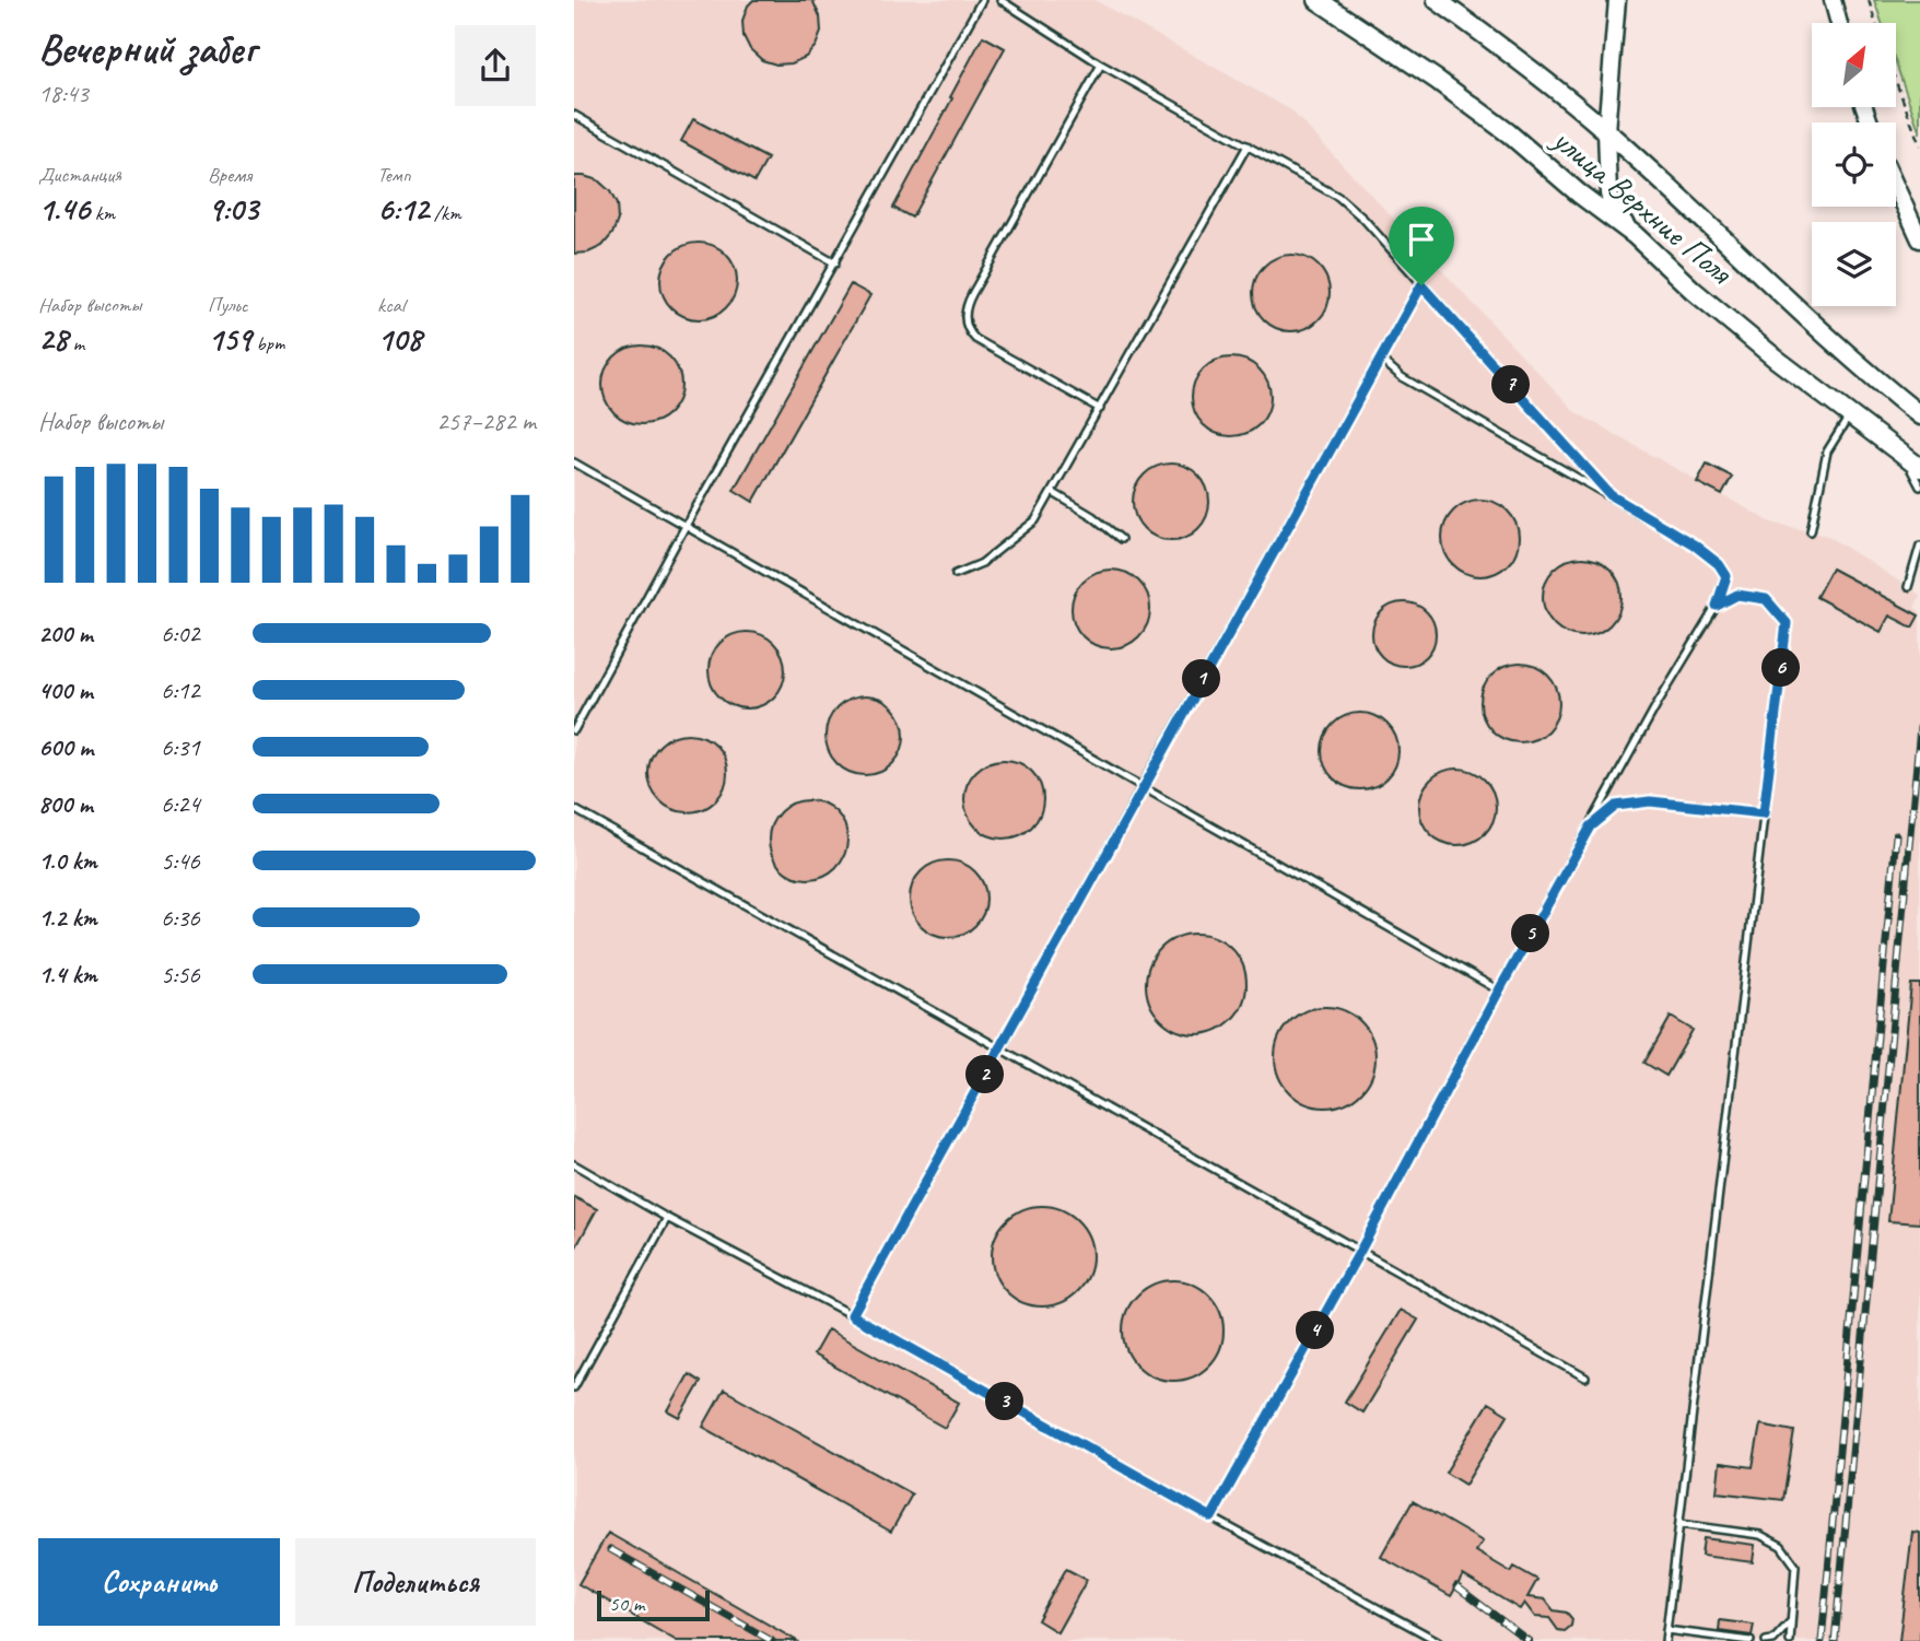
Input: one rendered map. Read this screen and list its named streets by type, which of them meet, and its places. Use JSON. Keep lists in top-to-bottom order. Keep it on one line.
{"streets":{"main road":["улица Верхние Поля"]},"scale_bar":"50 m","north":"top right","page":{"heading":["Вечерний забег","18:43"],"stats":[["Дистанция","1.46 km"],["Время","9:03"],["Темп","6:12 /km"],["Набор высоты","28 m"],["Пульс","159 bpm"],["kcal","108"]],"pins":["7","6","1","5","2","4","3"],"chart":["Набор высоты","257–282 m"],"list":[{"name":"200 m","note":"6:02"},{"name":"400 m","note":"6:12"},{"name":"600 m","note":"6:31"},{"name":"800 m","note":"6:24"},{"name":"1.0 km","note":"5:46"},{"name":"1.2 km","note":"6:36"},{"name":"1.4 km","note":"5:56"}],"buttons":["Сохранить","Поделиться"],"scale":"50 m"}}
